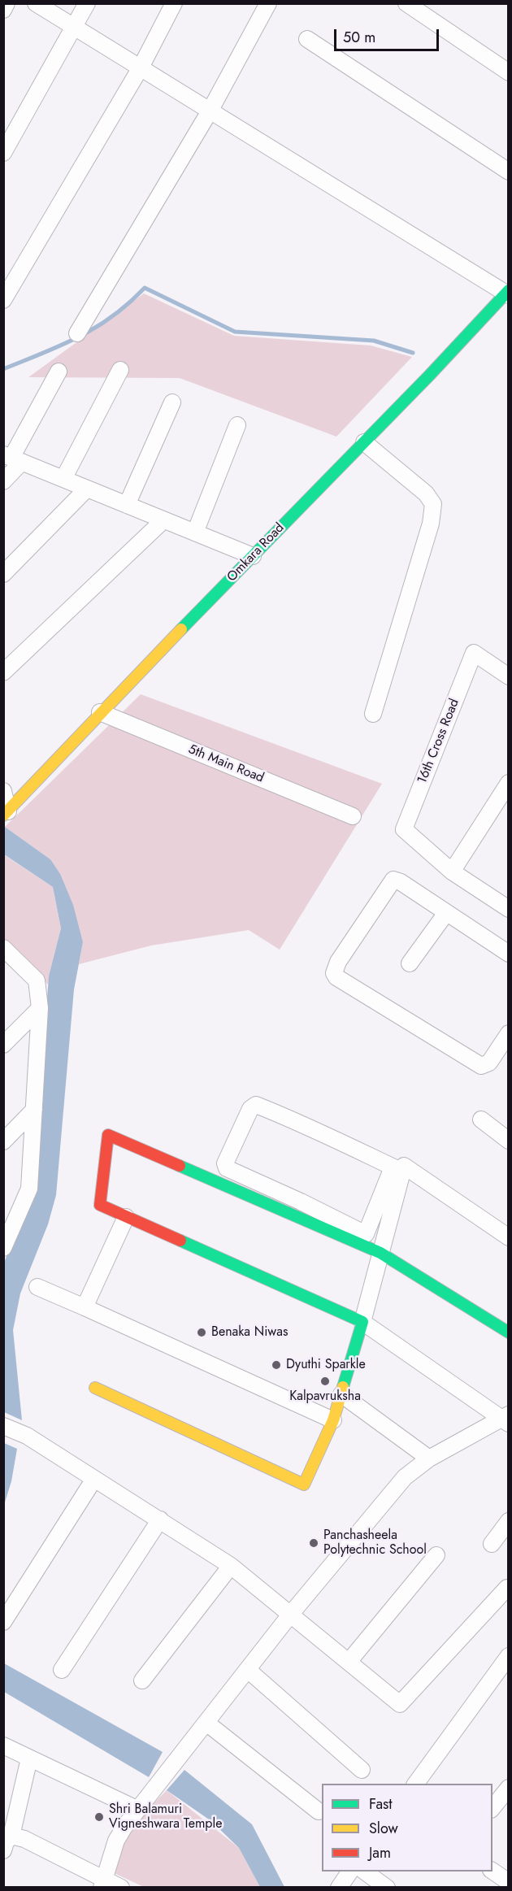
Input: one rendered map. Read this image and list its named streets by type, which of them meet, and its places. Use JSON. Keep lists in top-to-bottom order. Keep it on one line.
{"streets":{"street":["Omkara Road","16th Cross Road","5th Main Road"]},"crossings":[["Omkara Road","5th Main Road"]],"places":["Benaka Niwas","Dyuthi Sparkle","Kalpavruksha","Panchasheela Polytechnic School","Shri Balamuri Vigneshwara Temple"],"legend":["Fast","Slow","Jam"],"scale_bar":"50 m"}
